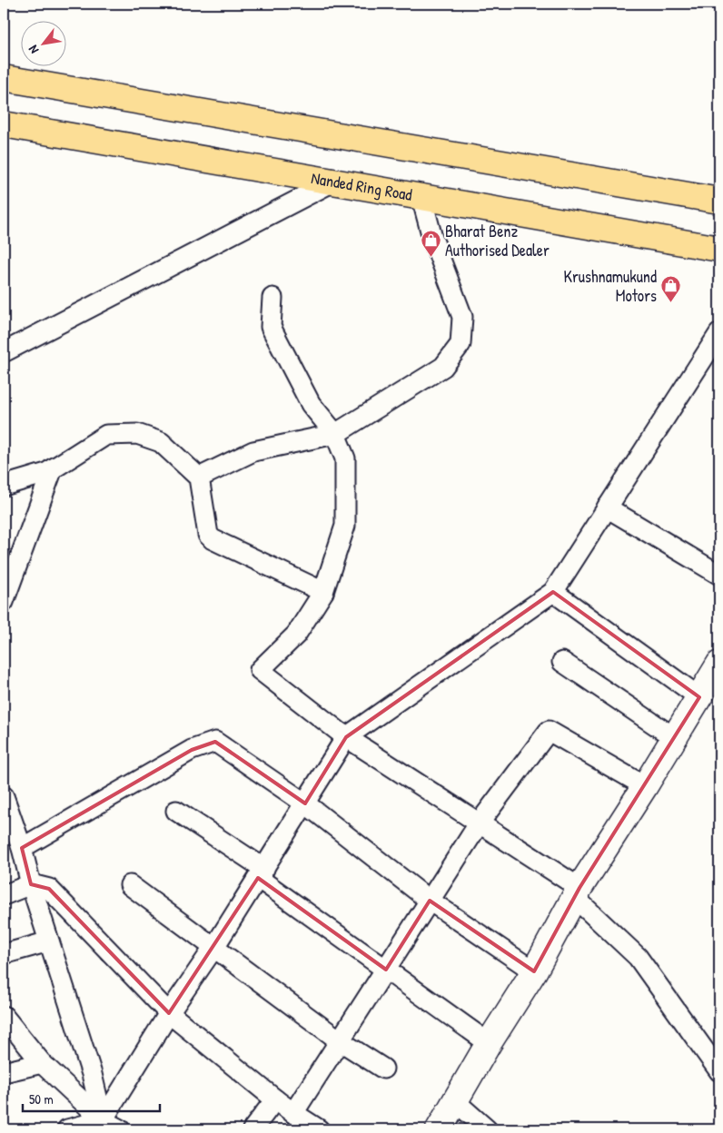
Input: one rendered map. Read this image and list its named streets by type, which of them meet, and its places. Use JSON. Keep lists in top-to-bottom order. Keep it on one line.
{"streets":{"highway":["Nanded Ring Road"]},"places":{"shop":["Bharat Benz Authorised Dealer","Krushnamukund Motors"]},"scale_bar":"50 m","north":"bottom left"}
